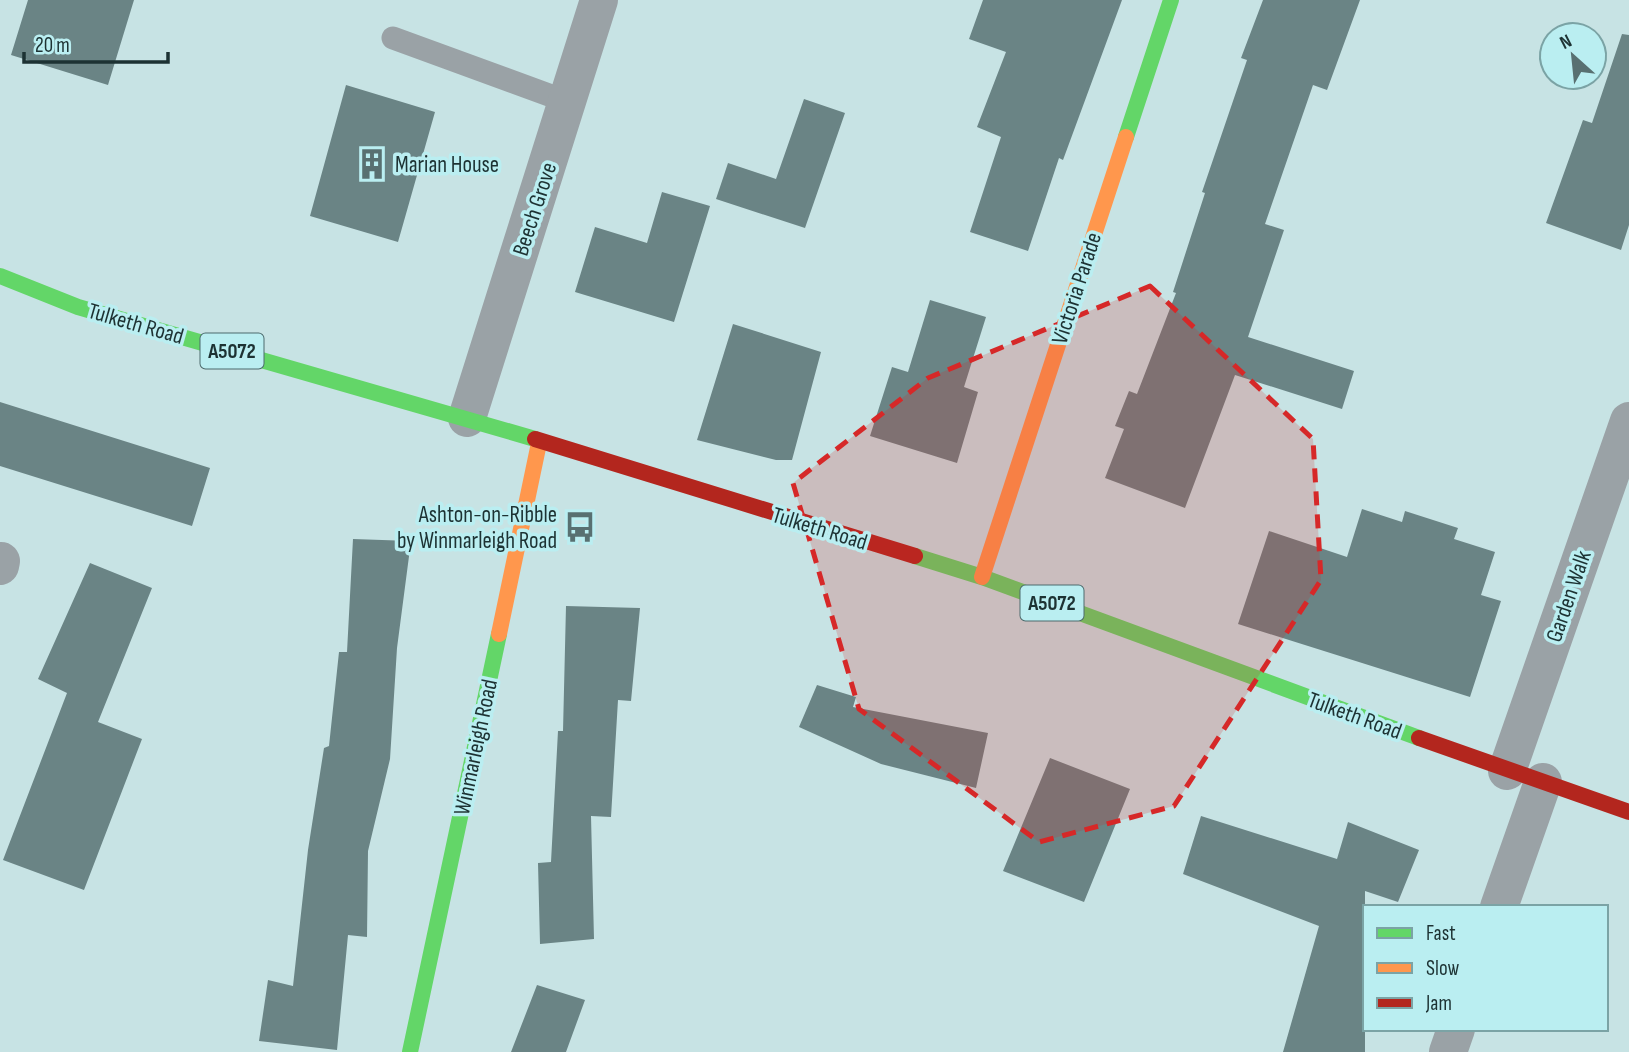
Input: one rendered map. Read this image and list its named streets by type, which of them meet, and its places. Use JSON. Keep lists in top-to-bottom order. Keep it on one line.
{"streets":{"main road":["Victoria Parade","Tulketh Road","A5072","Winmarleigh Road"],"street":["Beech Grove","Garden Walk"]},"crossings":[["Beech Grove","Tulketh Road"],["Victoria Parade","Tulketh Road"],["Tulketh Road","Garden Walk"],["Tulketh Road","Winmarleigh Road"]],"places":{"building":["Marian House"],"bus stop":["Ashton-on-Ribble by Winmarleigh Road"]},"legend":["Fast","Slow","Jam"],"scale_bar":"20 m","north":"top left"}
